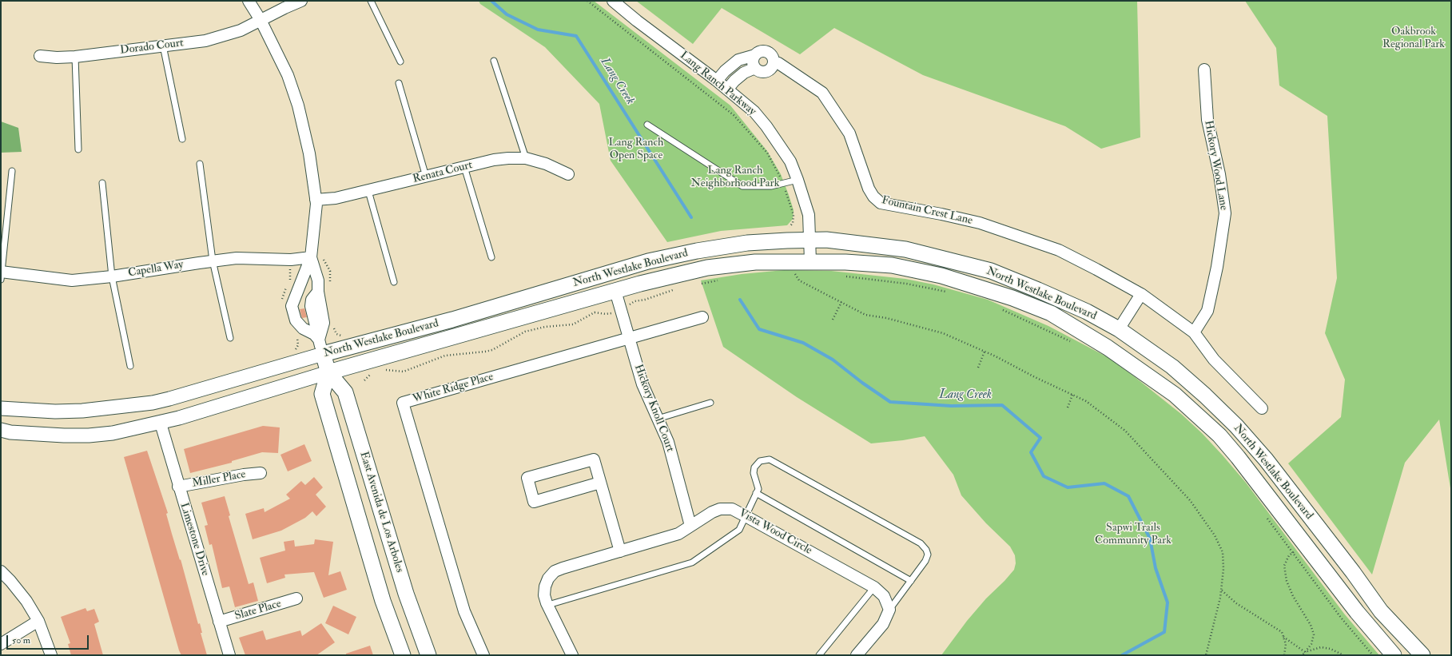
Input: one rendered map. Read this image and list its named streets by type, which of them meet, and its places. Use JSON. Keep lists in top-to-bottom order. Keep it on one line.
{"streets":{"main road":["North Westlake Boulevard","East Avenida de Los Arboles"],"street":["Dorado Court","Lang Ranch Parkway","Hickory Wood Lane","Renata Court","Fountain Crest Lane","Capella Way","White Ridge Place","Hickory Knoll Court","Miller Place","Vista Wood Circle","Limestone Drive","Slate Place"]},"crossings":[["Lang Ranch Parkway","Fountain Crest Lane"],["Lang Ranch Parkway","North Westlake Boulevard"],["Hickory Wood Lane","Fountain Crest Lane"],["North Westlake Boulevard","Hickory Knoll Court"],["North Westlake Boulevard","East Avenida de Los Arboles"],["North Westlake Boulevard","Limestone Drive"],["White Ridge Place","Hickory Knoll Court"],["Hickory Knoll Court","Vista Wood Circle"],["Miller Place","Limestone Drive"],["Limestone Drive","Slate Place"]],"water":["Lang Creek"],"parks":["Oakbrook Regional Park","Lang Ranch Open Space","Lang Ranch Neighborhood Park","Sapwi Trails Community Park"],"scale_bar":"50 m"}
